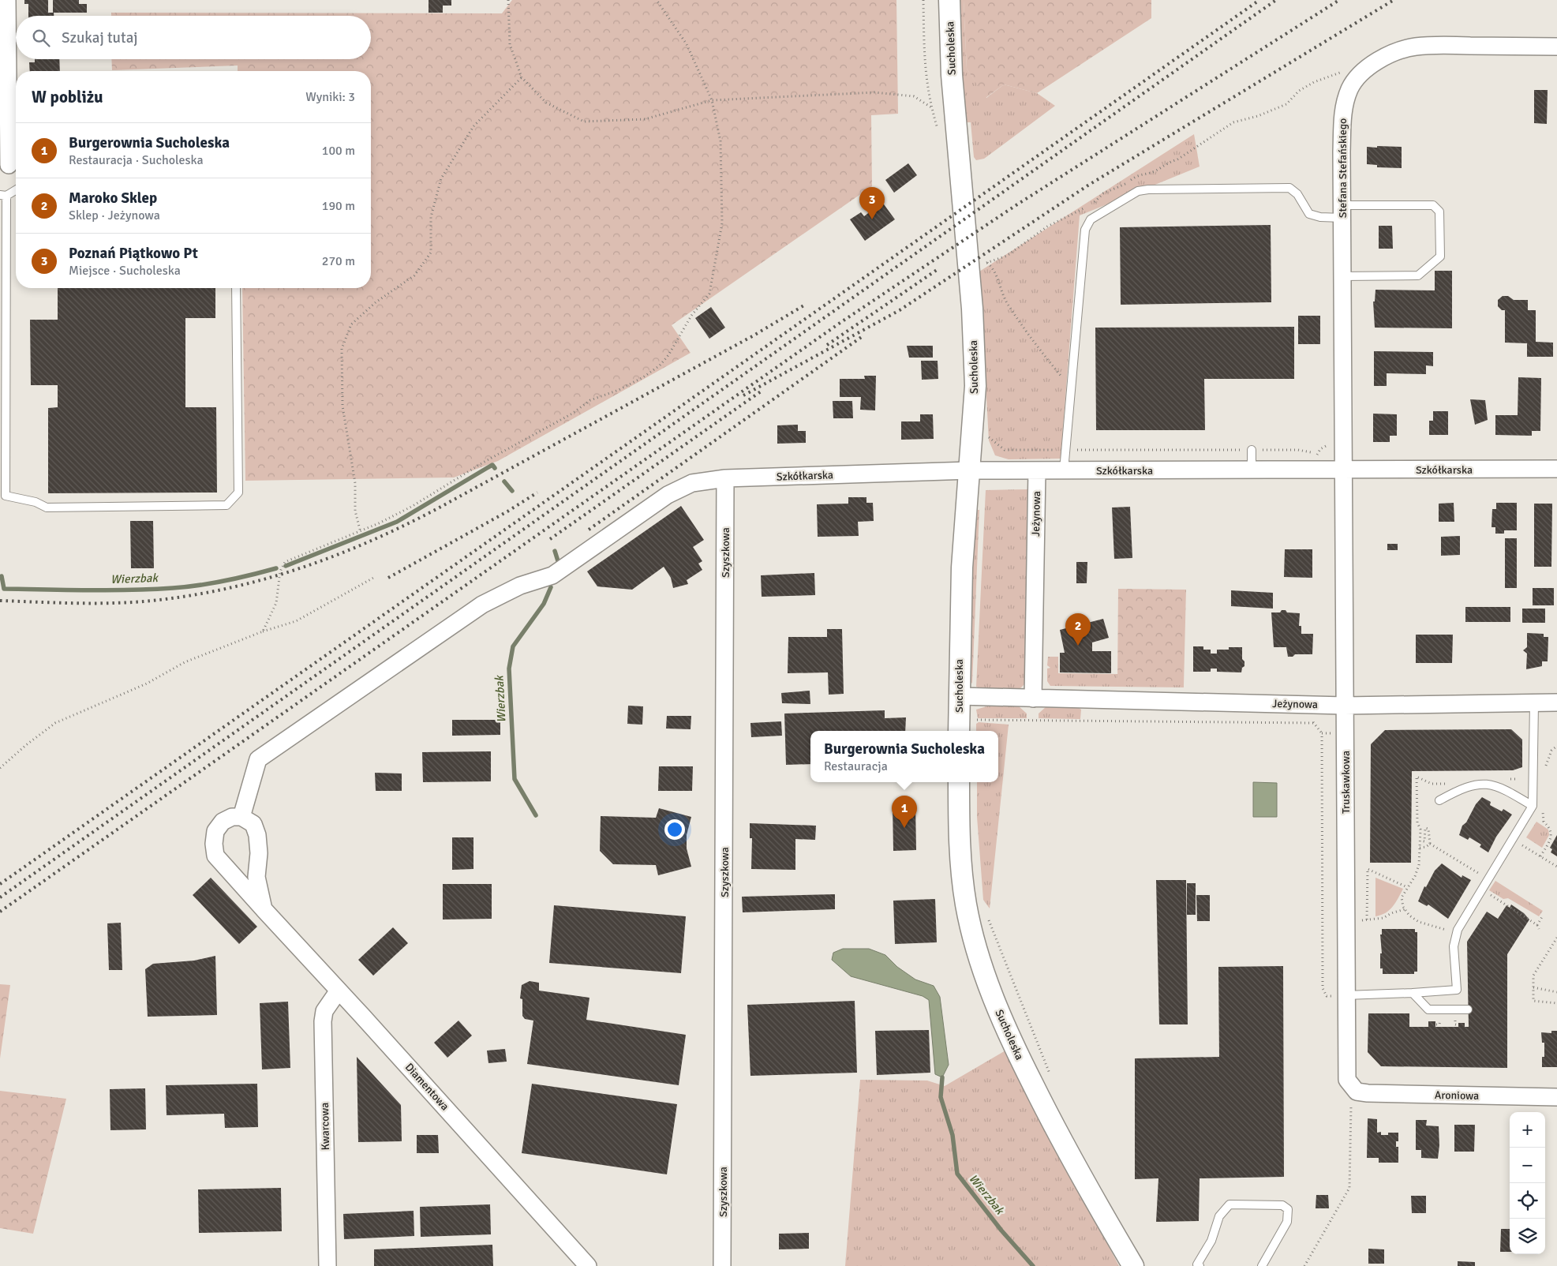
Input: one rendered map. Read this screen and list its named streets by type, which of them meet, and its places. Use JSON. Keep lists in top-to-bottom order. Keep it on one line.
{"streets":{"street":["Sucholeska","Stefana Stefańskiego","Szkółkarska","Jeżynowa","Szyszkowa","Truskawkowa","Diamentowa","Aroniowa","Kwarcowa"]},"crossings":[["Sucholeska","Szkółkarska"],["Sucholeska","Jeżynowa"],["Stefana Stefańskiego","Szkółkarska"],["Stefana Stefańskiego","Truskawkowa"],["Szkółkarska","Jeżynowa"],["Szkółkarska","Szyszkowa"],["Szkółkarska","Truskawkowa"],["Szkółkarska","Diamentowa"],["Jeżynowa","Truskawkowa"],["Truskawkowa","Aroniowa"],["Diamentowa","Kwarcowa"]],"water":["Wierzbak"],"page":{"search":"Szukaj tutaj","heading":["W pobliżu","Wyniki: 3"],"list":[{"mark":"1","name":"Burgerownia Sucholeska","note":"Restauracja · Sucholeska","value":"100 m"},{"mark":"2","name":"Maroko Sklep","note":"Sklep · Jeżynowa","value":"190 m"},{"mark":"3","name":"Poznań Piątkowo Pt","note":"Miejsce · Sucholeska","value":"270 m"}],"pins":["3","2","1"],"popup":["Burgerownia Sucholeska","Restauracja"],"map_buttons":["+","−"]}}
